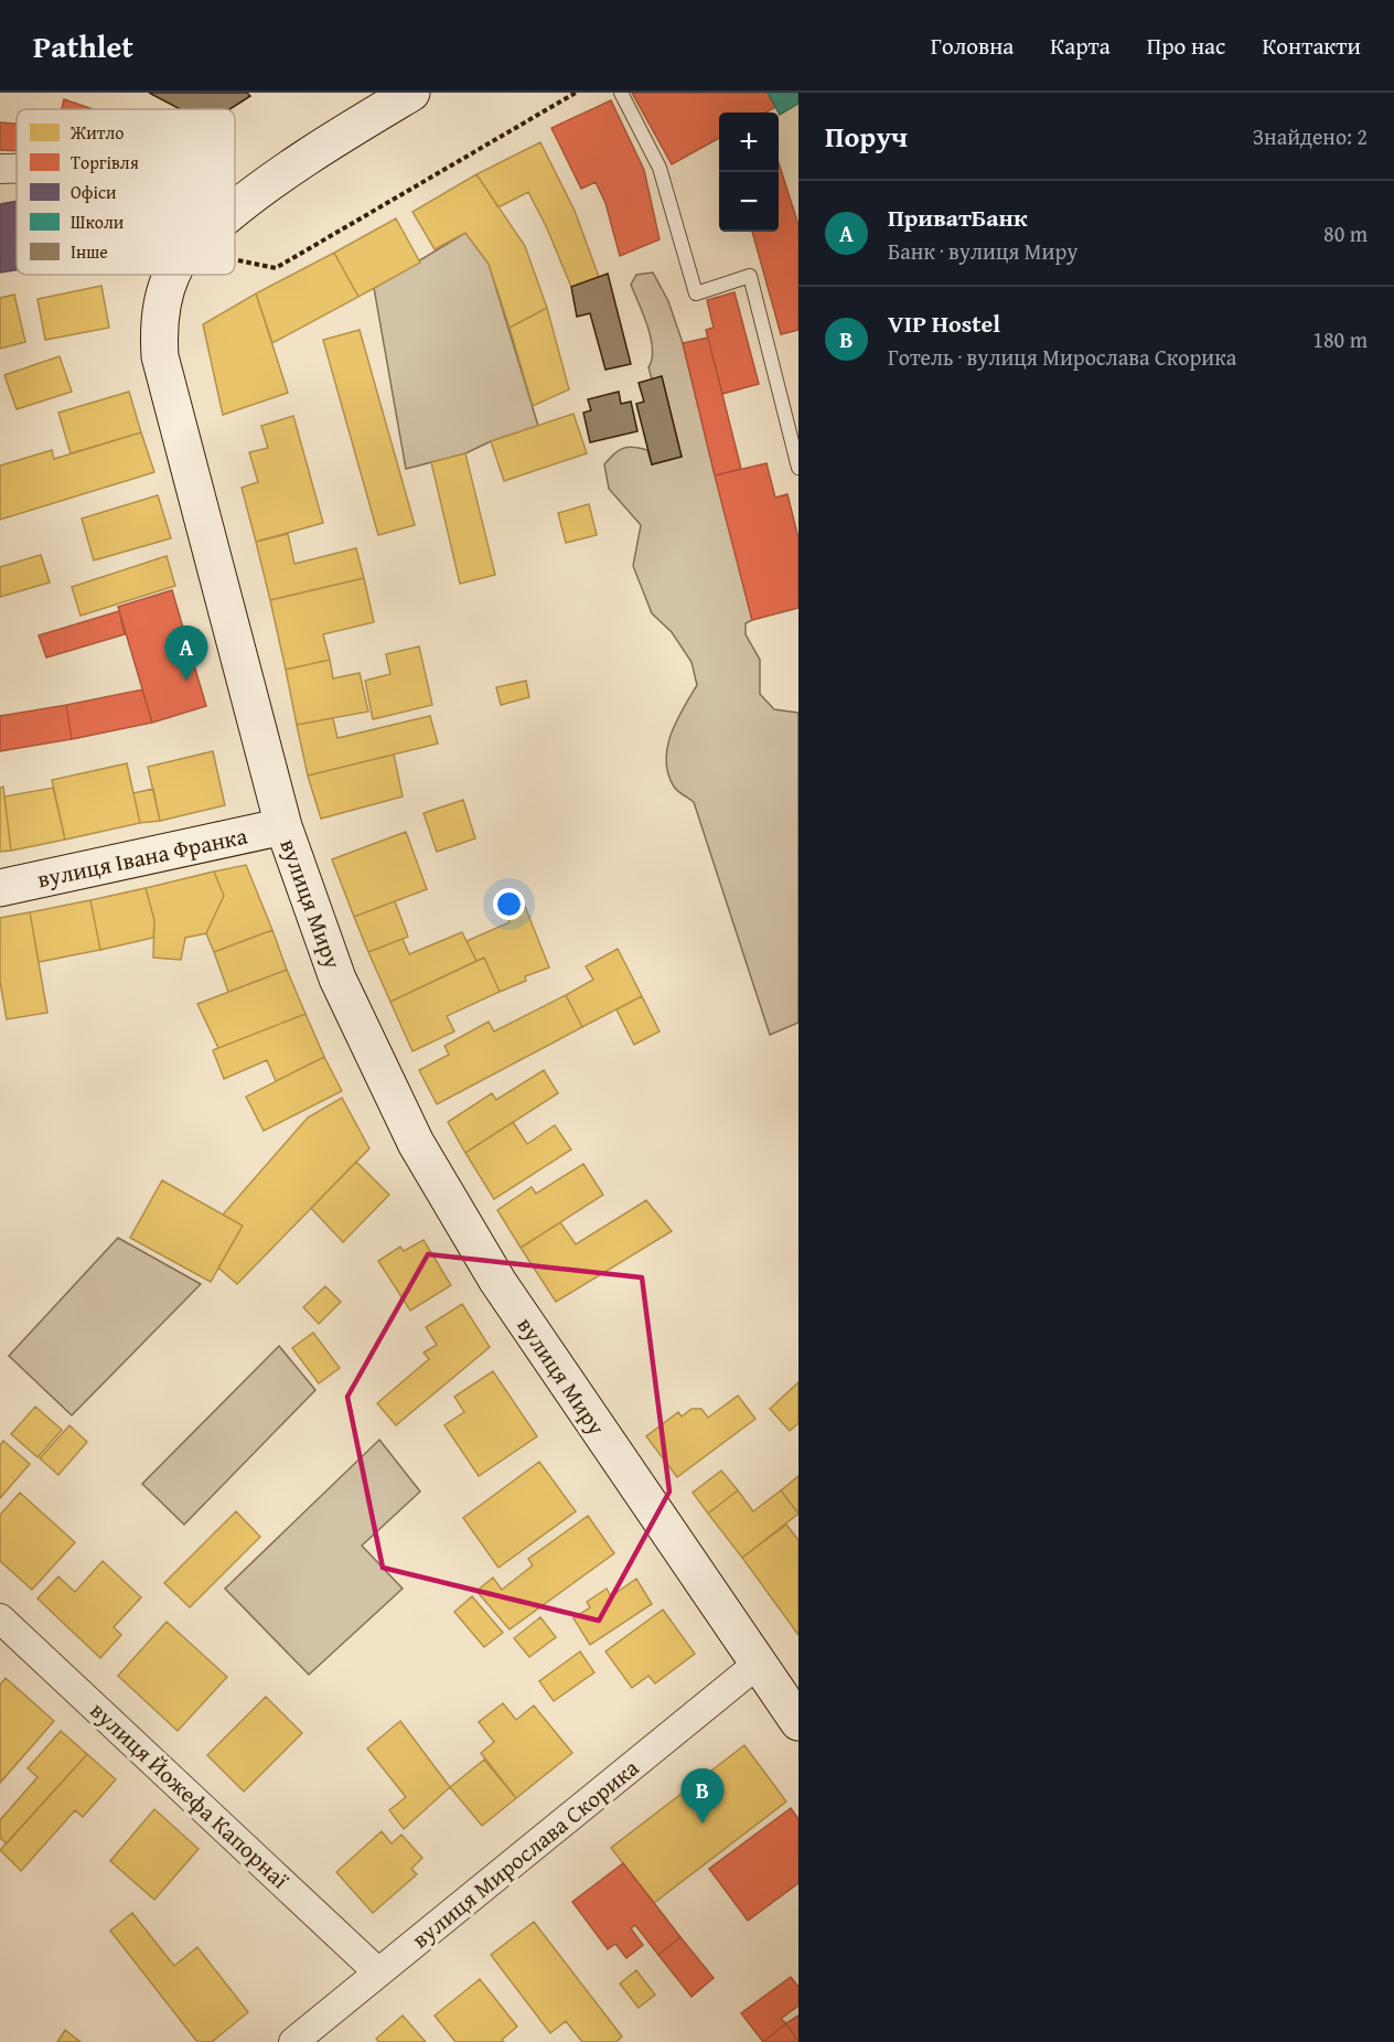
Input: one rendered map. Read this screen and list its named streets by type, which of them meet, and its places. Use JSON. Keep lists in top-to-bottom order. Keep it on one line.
{"streets":{"main road":["вулиця Івана Франка","вулиця Миру"],"street":["вулиця Йожефа Капорнаї","вулиця Мирослава Скорика"]},"crossings":[["вулиця Івана Франка","вулиця Миру"],["вулиця Миру","вулиця Мирослава Скорика"],["вулиця Йожефа Капорнаї","вулиця Мирослава Скорика"]],"legend":["Житло","Торгівля","Офіси","Школи","Інше"],"page":{"header":"Pathlet","nav":["Головна","Карта","Про нас","Контакти"],"heading":["Поруч","Знайдено: 2"],"map_buttons":["+","−"],"list":[{"mark":"A","name":"ПриватБанк","note":"Банк · вулиця Миру","value":"80 m"},{"mark":"B","name":"VIP Hostel","note":"Готель · вулиця Мирослава Скорика","value":"180 m"}],"pins":["A","B"]}}
